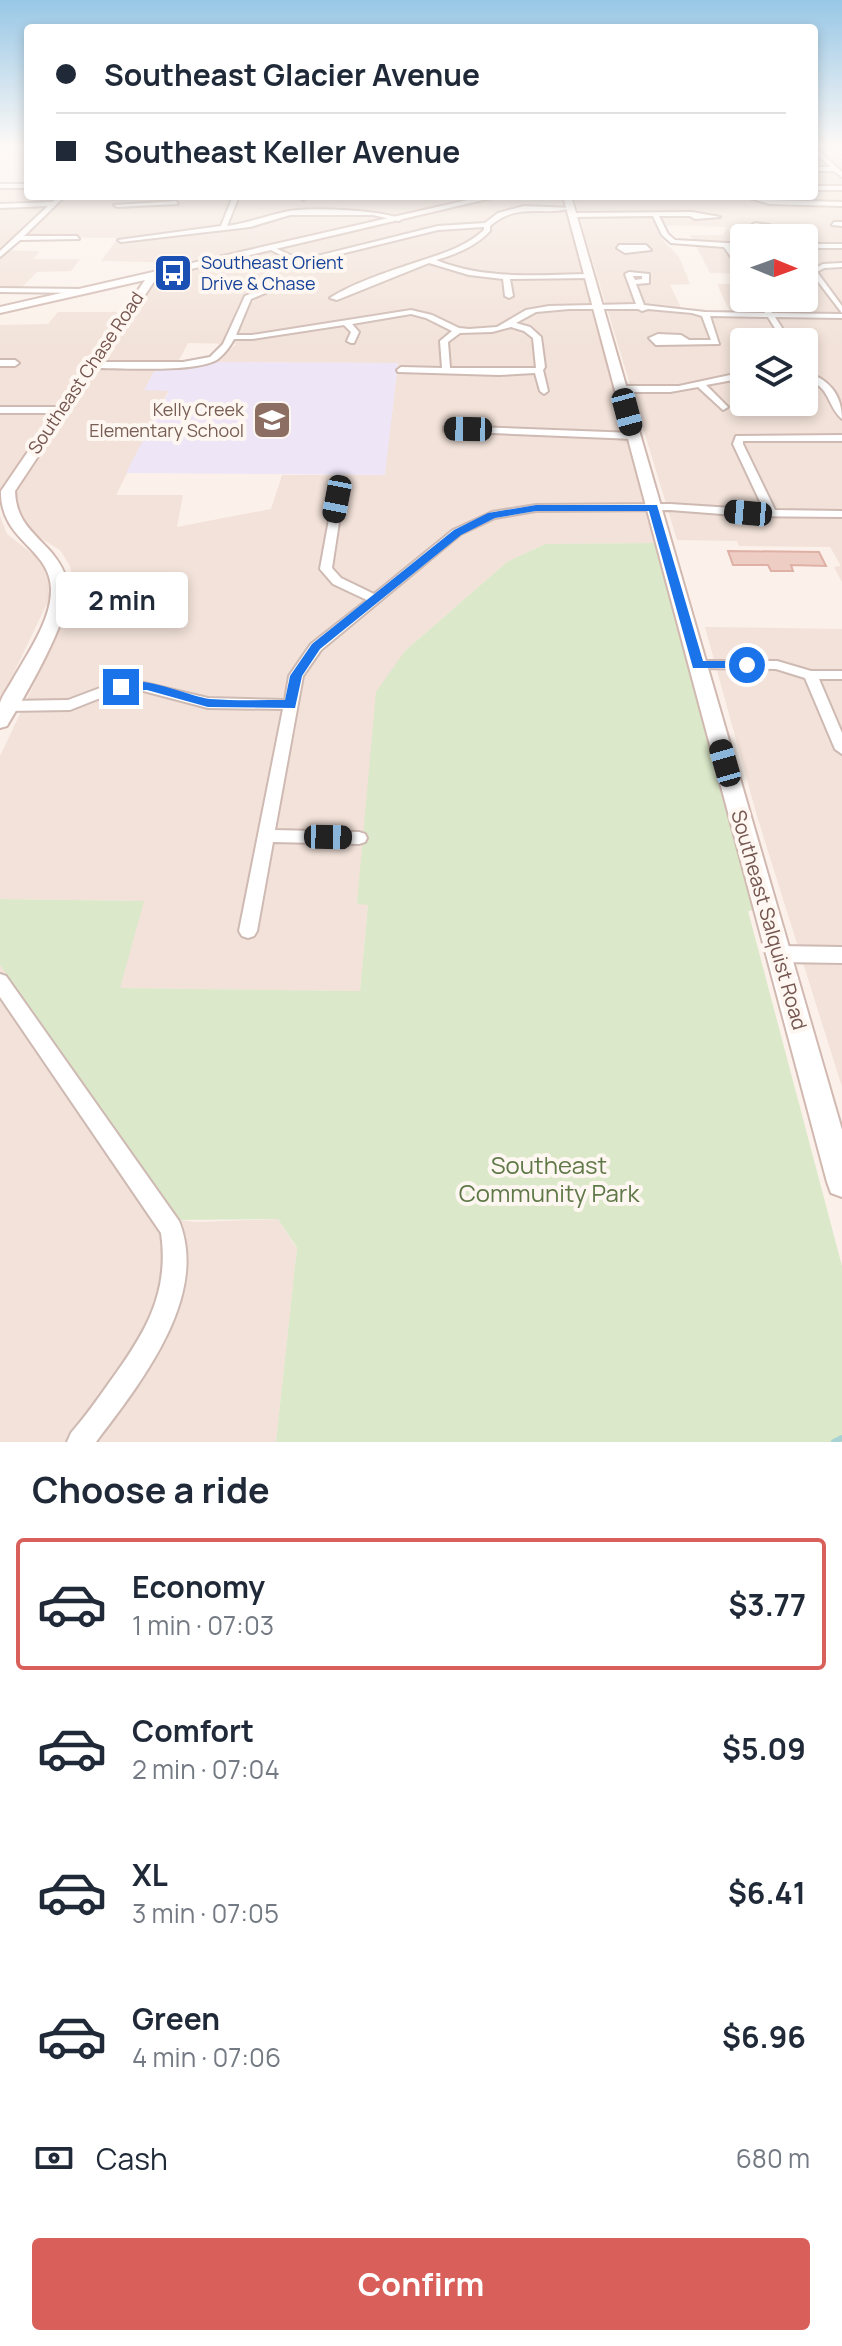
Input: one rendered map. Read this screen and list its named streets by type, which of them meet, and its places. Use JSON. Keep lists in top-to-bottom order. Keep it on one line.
{"streets":{"street":["Southeast Chase Road","Southeast Salquist Road"]},"parks":["Southeast Community Park"],"places":{"bus stop":["Southeast Orient Drive & Chase"],"school or university":["Kelly Creek Elementary School"]},"north":"right","page":{"banner":["Southeast Glacier Avenue","Southeast Keller Avenue"],"bubble":"2 min","heading":"Choose a ride","list":[{"name":"Economy","note":"1 min · 07:03","value":"$3.77"},{"name":"Comfort","note":"2 min · 07:04","value":"$5.09"},{"name":"XL","note":"3 min · 07:05","value":"$6.41"},{"name":"Green","note":"4 min · 07:06","value":"$6.96"}],"pay":["Cash","680 m"],"buttons":"Confirm"}}
